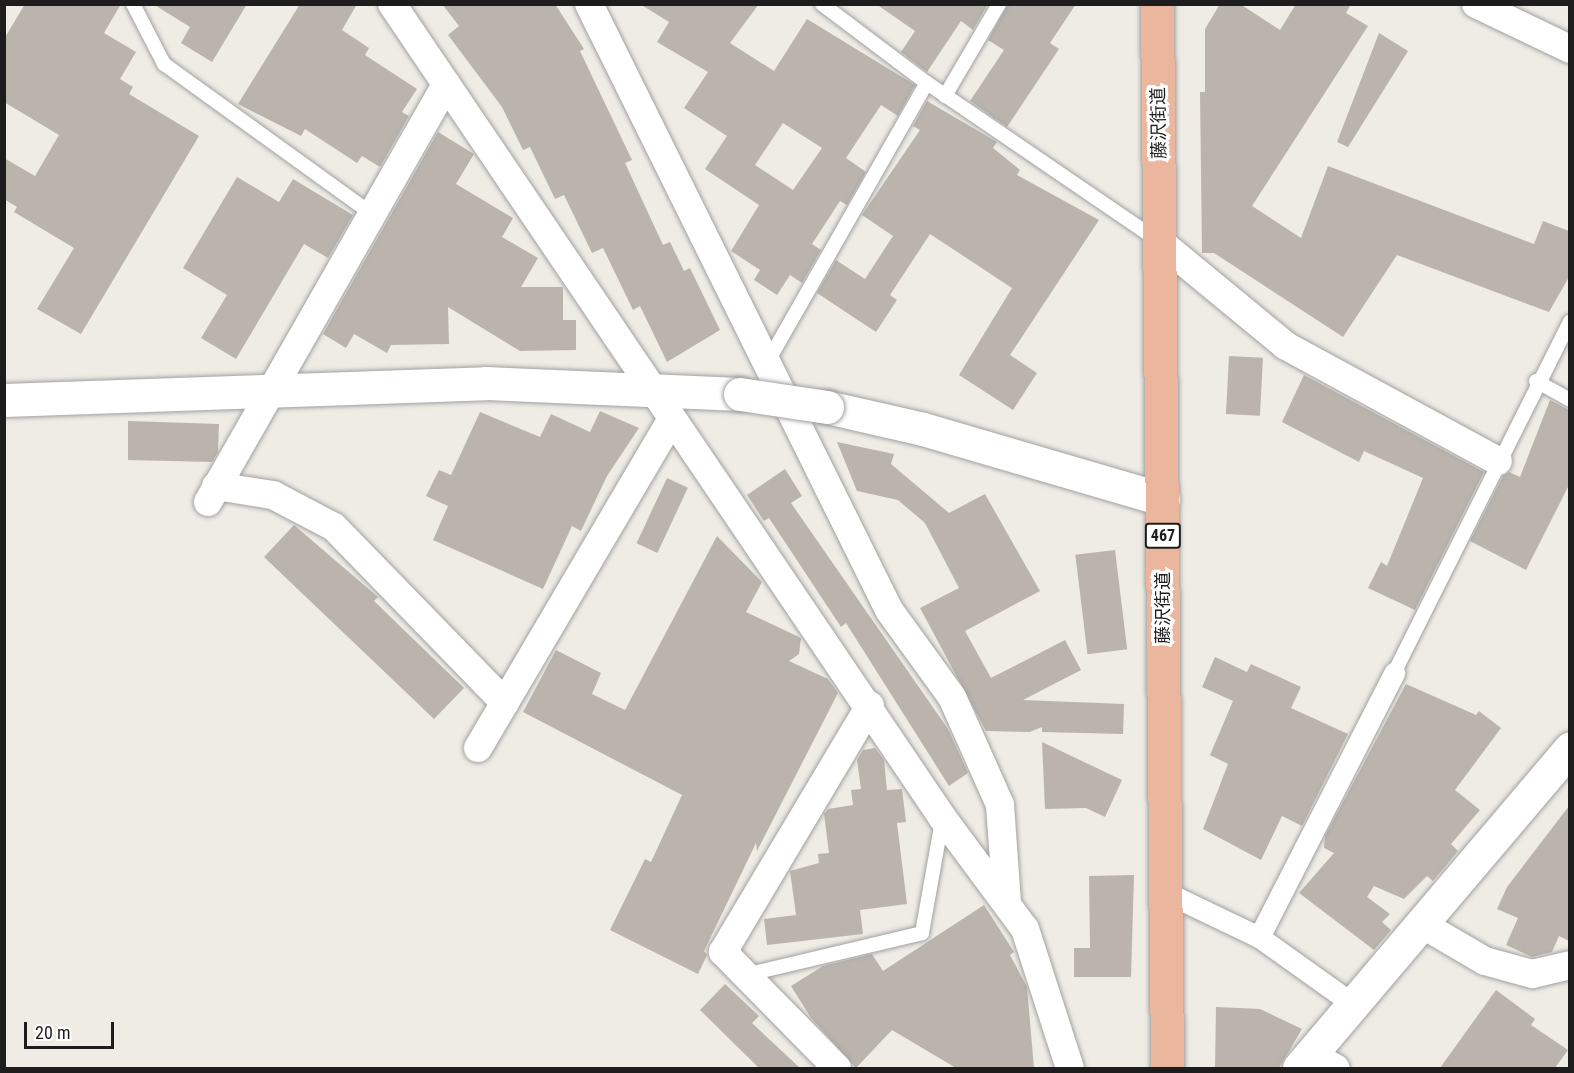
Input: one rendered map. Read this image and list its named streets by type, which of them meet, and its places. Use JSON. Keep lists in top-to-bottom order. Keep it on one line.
{"streets":{"highway":["藤沢街道","467"]},"scale_bar":"20 m"}
